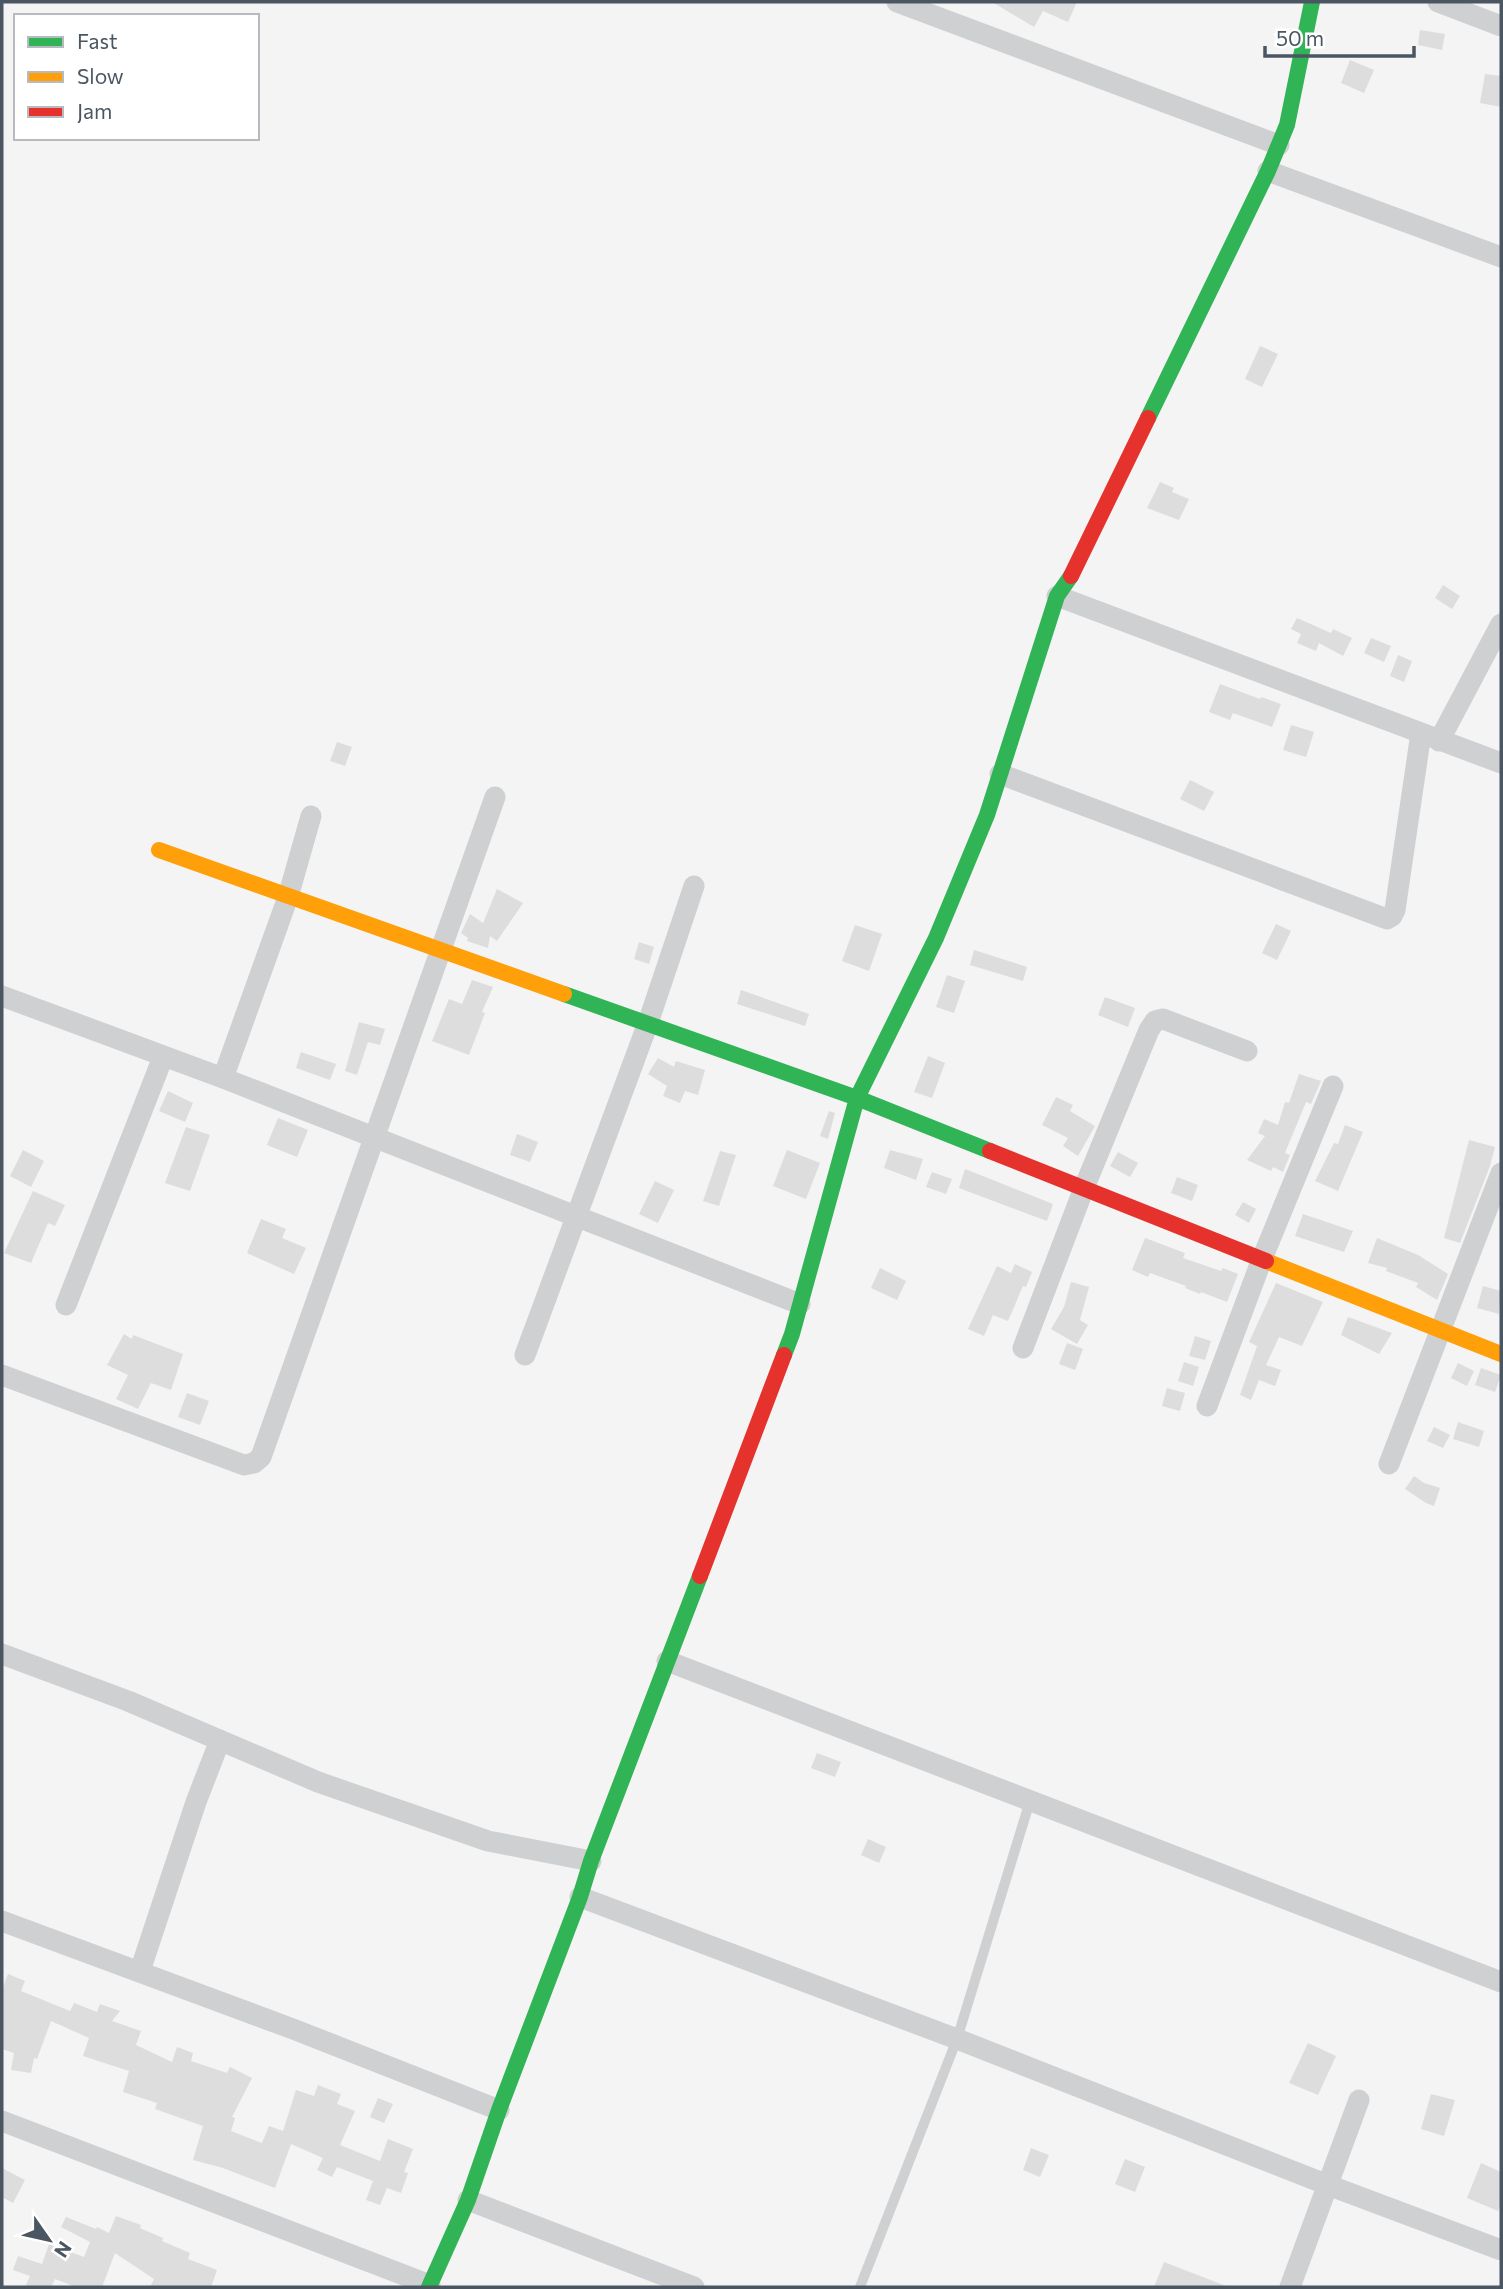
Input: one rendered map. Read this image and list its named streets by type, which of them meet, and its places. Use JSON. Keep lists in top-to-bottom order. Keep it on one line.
{"legend":["Fast","Slow","Jam"],"scale_bar":"50 m","north":"bottom right"}
